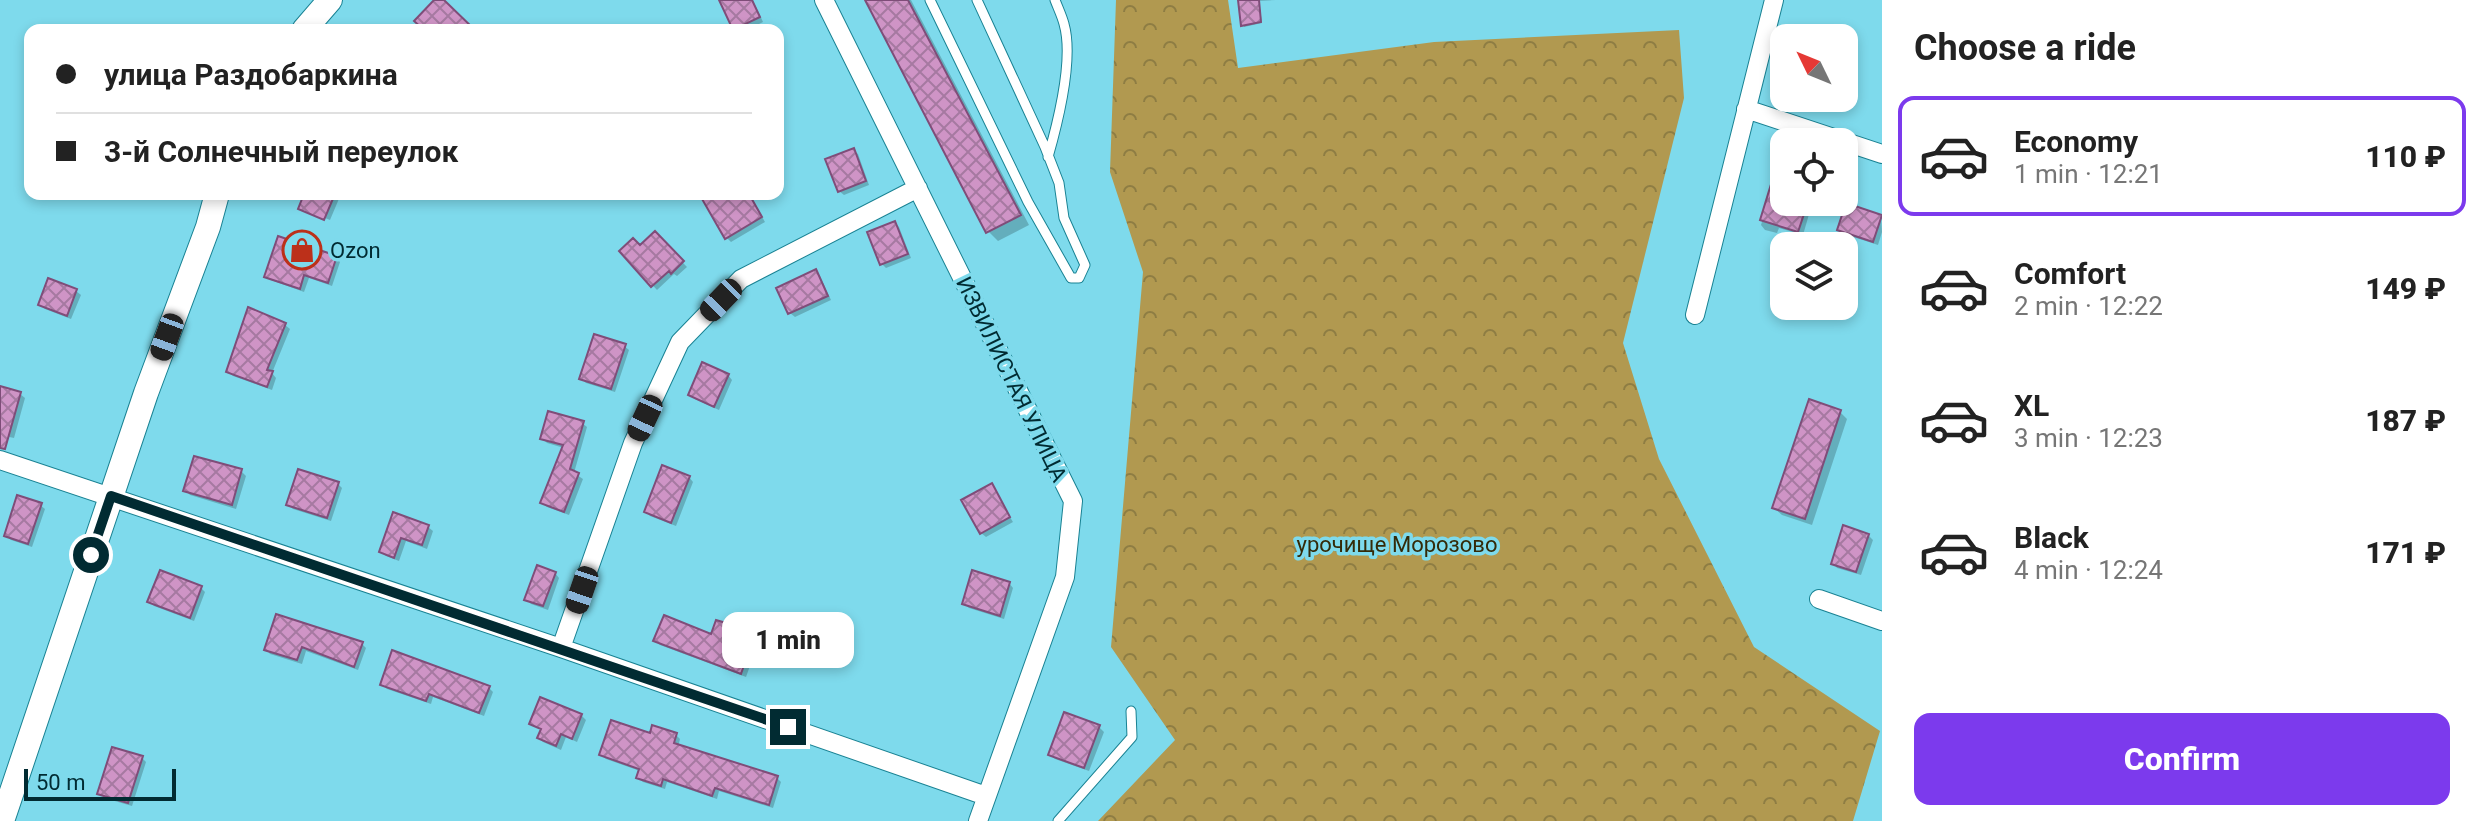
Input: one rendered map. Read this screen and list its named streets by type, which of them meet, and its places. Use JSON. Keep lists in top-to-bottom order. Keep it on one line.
{"streets":{"street":["ИЗВИЛИСТАЯ УЛИЦА"]},"parks":["урочище Морозово"],"places":{"shop":["Ozon"]},"scale_bar":"50 m","north":"top left","page":{"heading":"Choose a ride","banner":["улица Раздобаркина","3-й Солнечный переулок"],"list":[{"name":"Economy","note":"1 min · 12:21","value":"110 ₽"},{"name":"Comfort","note":"2 min · 12:22","value":"149 ₽"},{"name":"XL","note":"3 min · 12:23","value":"187 ₽"},{"name":"Black","note":"4 min · 12:24","value":"171 ₽"}],"bubble":"1 min","buttons":"Confirm","scale":"50 m"}}
